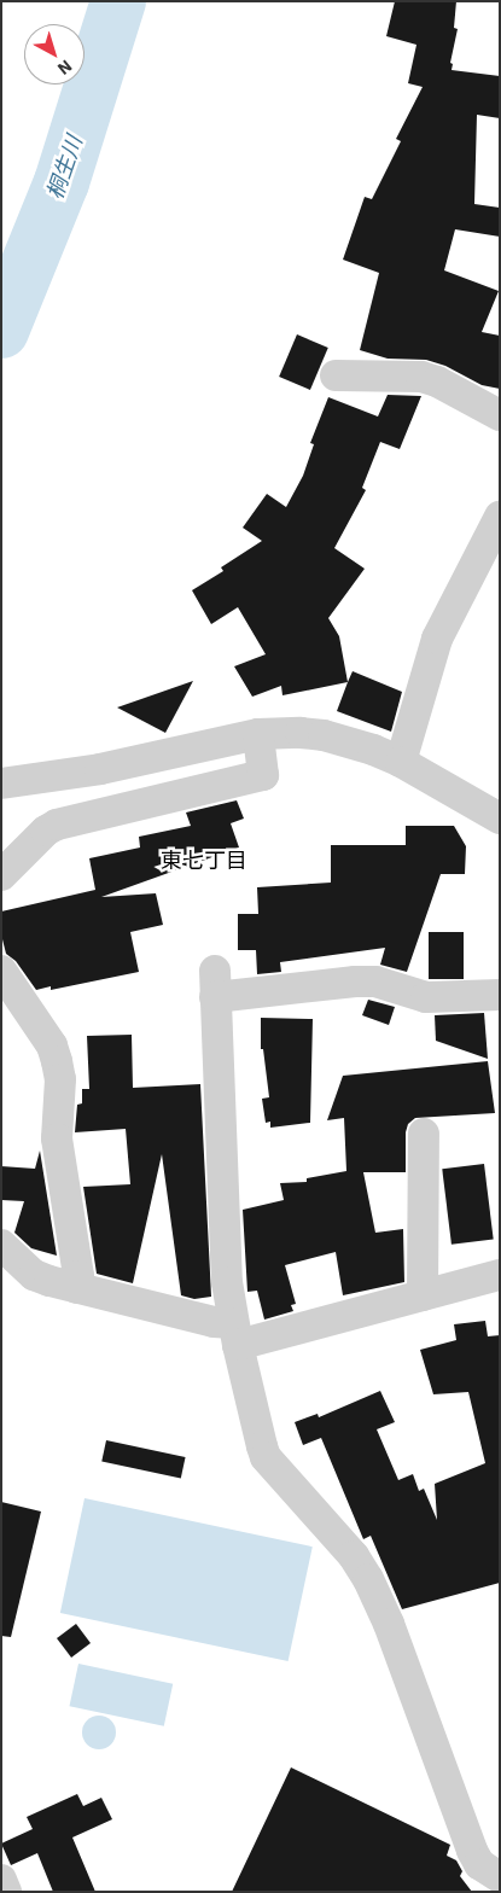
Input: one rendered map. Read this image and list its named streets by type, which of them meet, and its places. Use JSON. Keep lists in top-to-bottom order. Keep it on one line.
{"districts":["東七丁目"],"water":["桐生川"],"north":"bottom right"}
